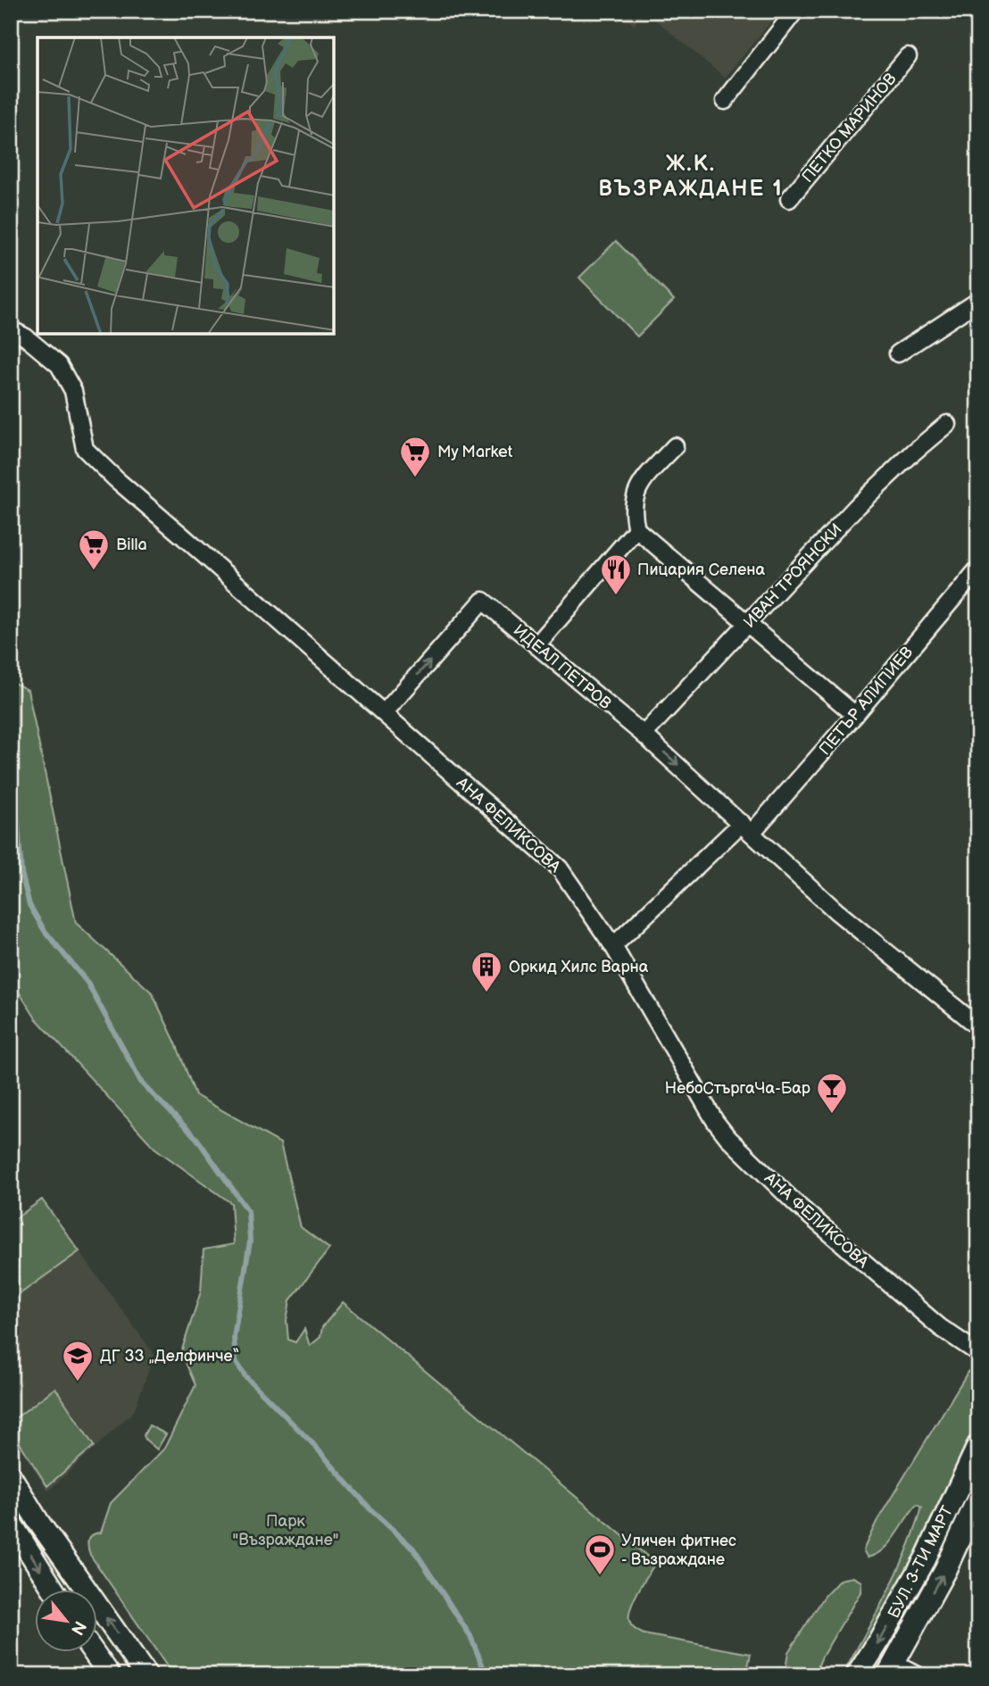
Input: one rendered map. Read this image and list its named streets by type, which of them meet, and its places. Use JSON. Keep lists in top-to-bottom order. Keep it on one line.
{"streets":{"street":["ПЕТКО МАРИНОВ","ИВАН ТРОЯНСКИ","ИДЕАЛ ПЕТРОВ","ПЕТЪР АЛИПИЕВ","АНА ФЕЛИКСОВА","БУЛ. 3-ТИ МАРТ"]},"crossings":[["ИВАН ТРОЯНСКИ","ИДЕАЛ ПЕТРОВ"],["ИДЕАЛ ПЕТРОВ","ПЕТЪР АЛИПИЕВ"],["ИДЕАЛ ПЕТРОВ","АНА ФЕЛИКСОВА"],["ПЕТЪР АЛИПИЕВ","АНА ФЕЛИКСОВА"]],"districts":["Ж.К. ВЪЗРАЖДАНЕ 1"],"parks":["Парк \"Възраждане\""],"places":{"supermarket":["My Market","Billa"],"restaurant":["Пицария Селена"],"building":["Оркид Хилс Варна"],"bar":["НебоСтъргаЧа-Бар"],"school or university":["ДГ 33 „Делфинче“"],"sports":["Уличен фитнес - Възраждане"]},"north":"bottom right"}
